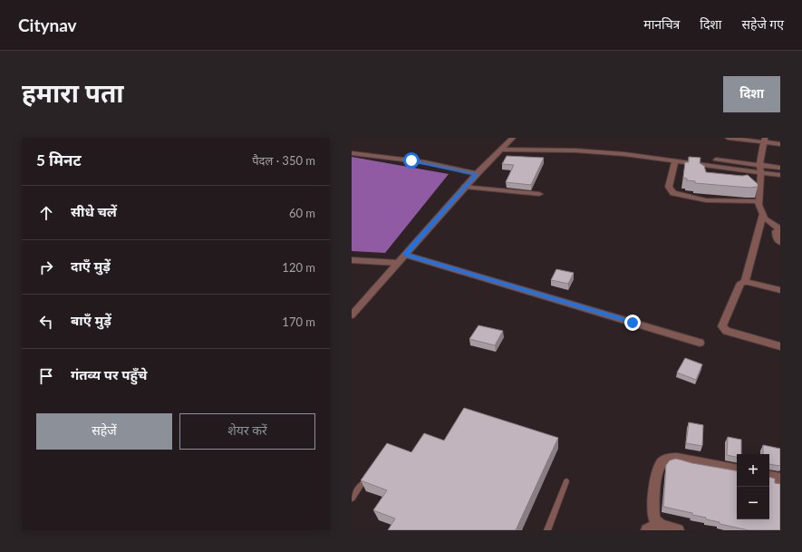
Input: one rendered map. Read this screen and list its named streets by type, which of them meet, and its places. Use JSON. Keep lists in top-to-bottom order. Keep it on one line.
{"page":{"header":"Citynav","nav":["मानचित्र","दिशा","सहेजे गए"],"buttons":["दिशा",["सहेजें","शेयर करें"]],"title":"हमारा पता","heading":["5 मिनट","पैदल · 350 m"],"list":[["सीधे चलें","60 m"],["दाएँ मुड़ें","120 m"],["बाएँ मुड़ें","170 m"],"गंतव्य पर पहुँचे"],"map_buttons":["+","−"]}}
